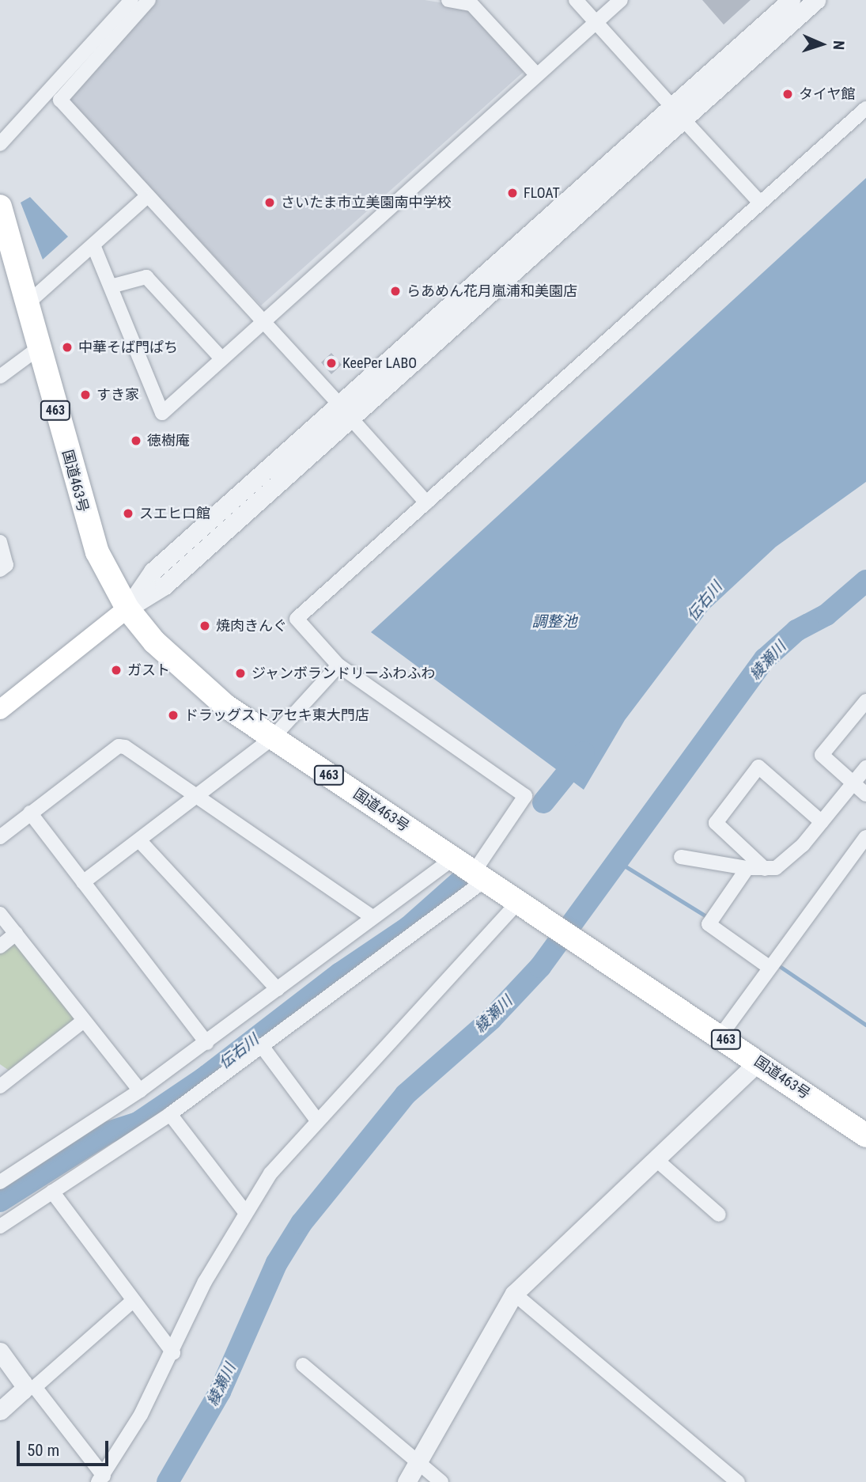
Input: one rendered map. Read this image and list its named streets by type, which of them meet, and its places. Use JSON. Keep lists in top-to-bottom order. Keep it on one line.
{"streets":{"highway":["463","国道463号"]},"water":["伝右川","調整池","綾瀬川"],"places":["タイヤ館","FLOAT","さいたま市立美園南中学校","らあめん花月嵐浦和美園店","中華そば門ぱち","KeePer LABO","すき家","徳樹庵","スエヒロ館","焼肉きんぐ","ガスト","ジャンボランドリーふわふわ","ドラッグストアセキ東大門店"],"scale_bar":"50 m","north":"right"}
